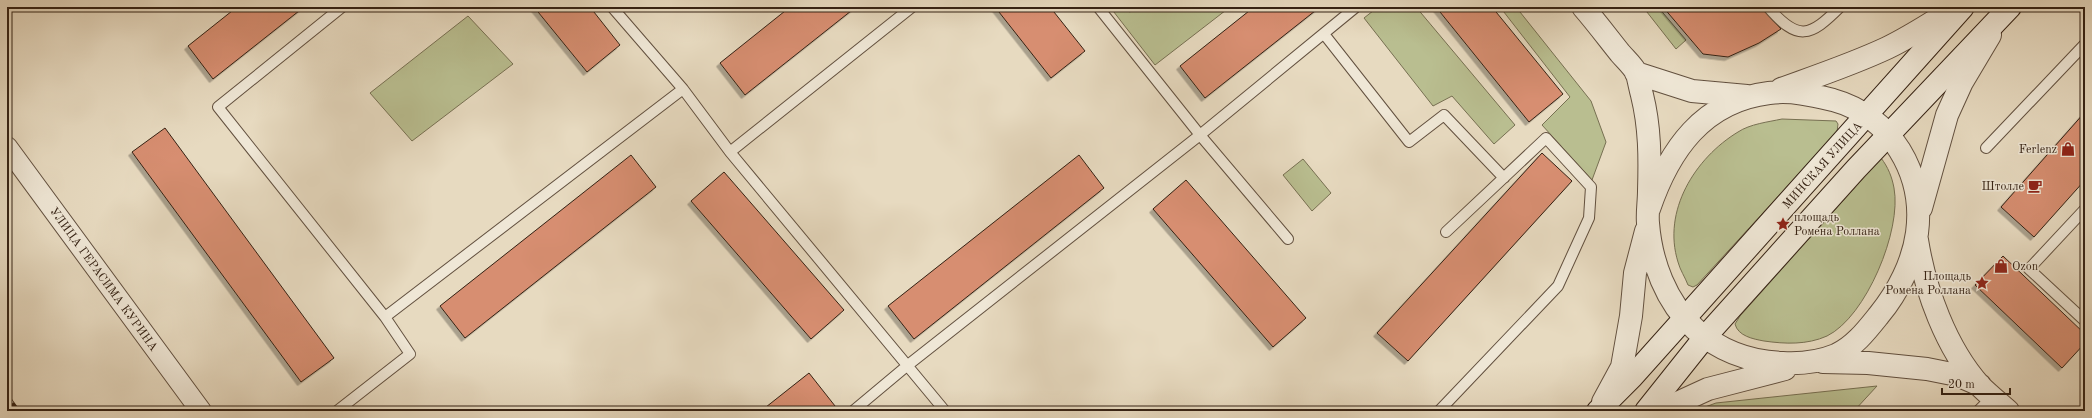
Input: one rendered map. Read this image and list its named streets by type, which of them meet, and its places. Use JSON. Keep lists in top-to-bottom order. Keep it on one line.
{"streets":{"street":["МИНСКАЯ УЛИЦА","УЛИЦА ГЕРАСИМА КУРИНА"]},"places":{"shop":["Ferlenz","Ozon"],"cafe":["Штолле"],"place":["площадь Ромена Роллана","Площадь Ромена Роллана"]},"scale_bar":"20 m"}
